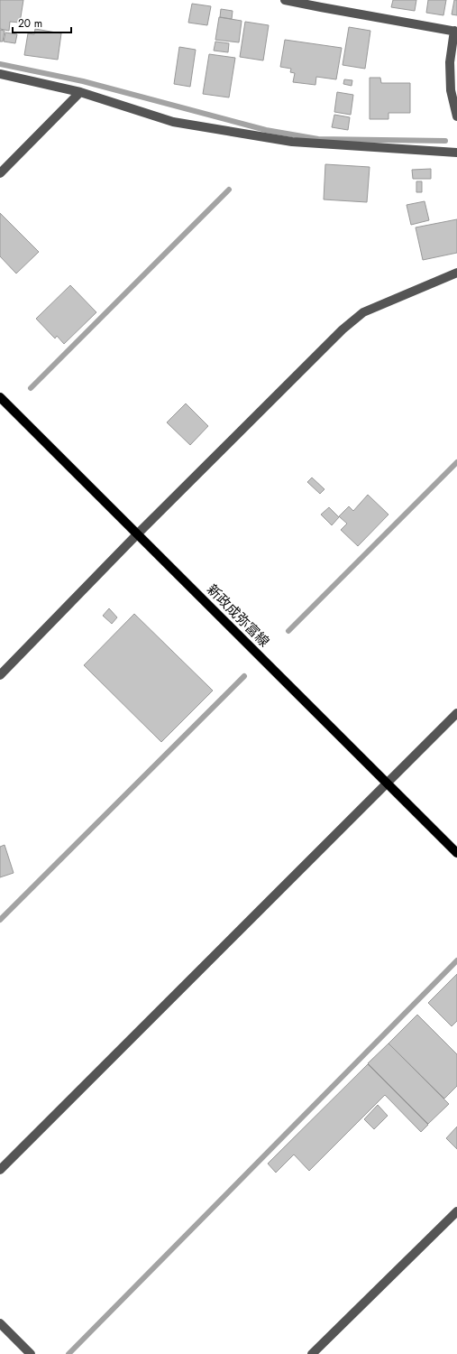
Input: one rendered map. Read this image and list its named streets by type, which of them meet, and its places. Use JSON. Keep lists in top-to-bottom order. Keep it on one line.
{"streets":{"main road":["新政成弥富線"]},"scale_bar":"20 m"}
